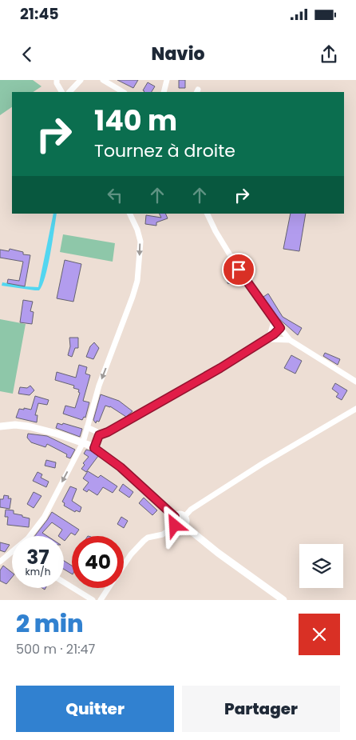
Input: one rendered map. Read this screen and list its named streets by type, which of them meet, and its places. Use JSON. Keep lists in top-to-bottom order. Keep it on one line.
{"page":{"status":"21:45","header":"Navio","turn":["140 m","Tournez à droite"],"speed":"37 km/h","limit":"40","heading":["2 min","500 m · 21:47"],"buttons":["Quitter","Partager"]}}
